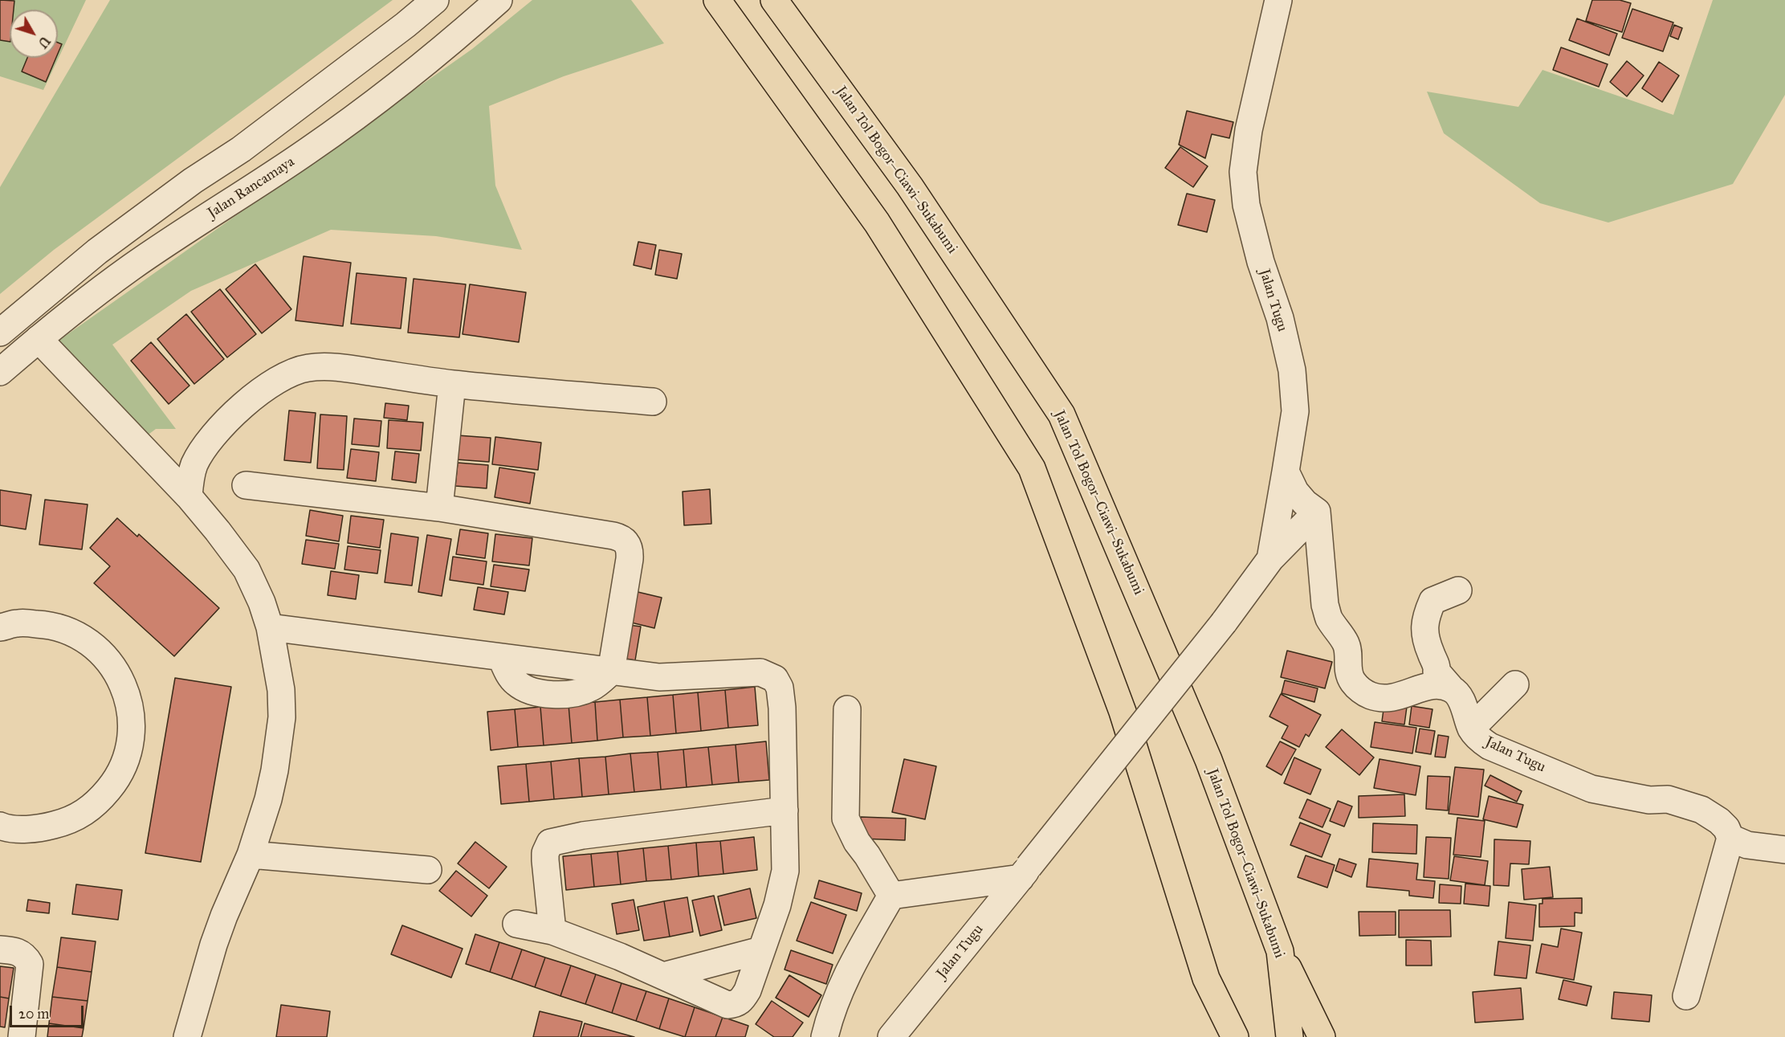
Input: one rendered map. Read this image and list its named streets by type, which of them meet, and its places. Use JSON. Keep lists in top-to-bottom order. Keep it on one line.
{"streets":{"highway":["Jalan Tol Bogor–Ciawi–Sukabumi"],"street":["Jalan Rancamaya","Jalan Tugu"]},"scale_bar":"20 m","north":"bottom right"}
